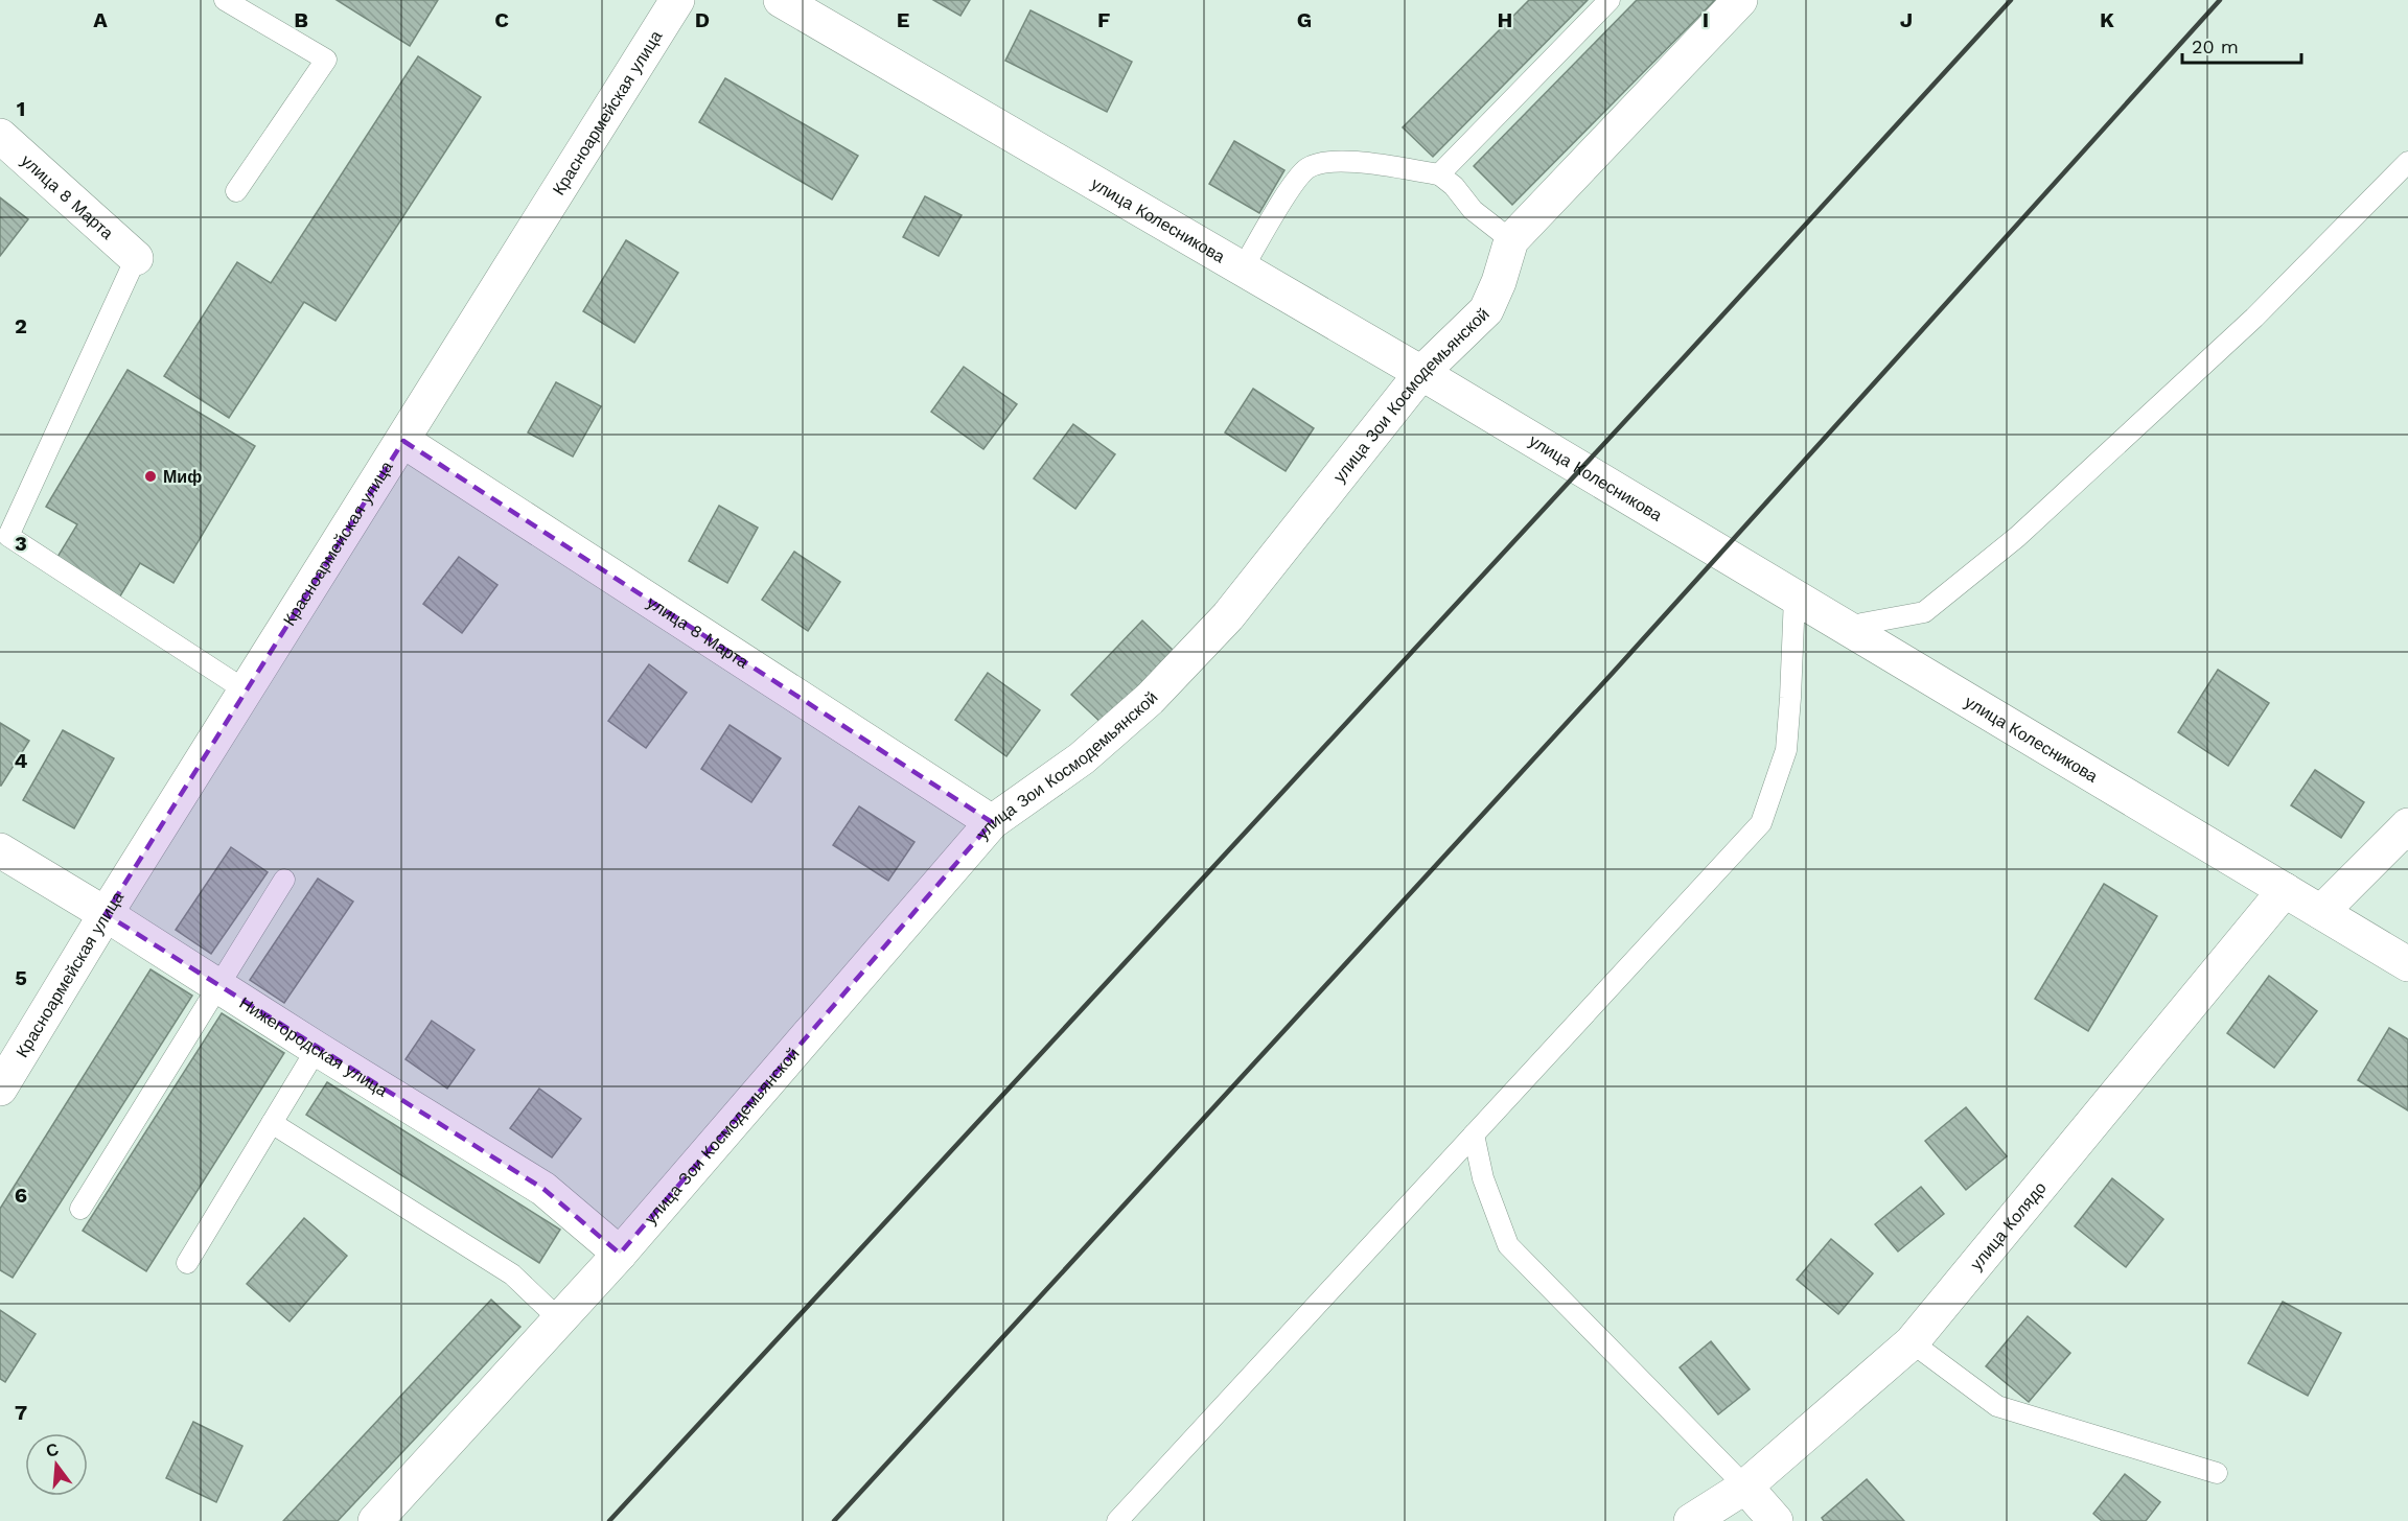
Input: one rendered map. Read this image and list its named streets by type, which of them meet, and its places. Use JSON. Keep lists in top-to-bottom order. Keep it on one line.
{"streets":{"street":["Красноармейская улица","улица 8 Марта","улица Колесникова","улица Зои Космодемьянской","Нижегородская улица","улица Колядо"]},"crossings":[["Красноармейская улица","улица 8 Марта"],["Красноармейская улица","Нижегородская улица"],["улица 8 Марта","улица Зои Космодемьянской"],["улица Колесникова","улица Зои Космодемьянской"],["улица Колесникова","улица Колядо"],["улица Зои Космодемьянской","Нижегородская улица"]],"places":["Миф"],"scale_bar":"20 m","north":"top","grid":{"columns":["A","B","C","D","E","F","G","H","I","J","K"],"rows":["1","2","3","4","5","6","7"]}}
